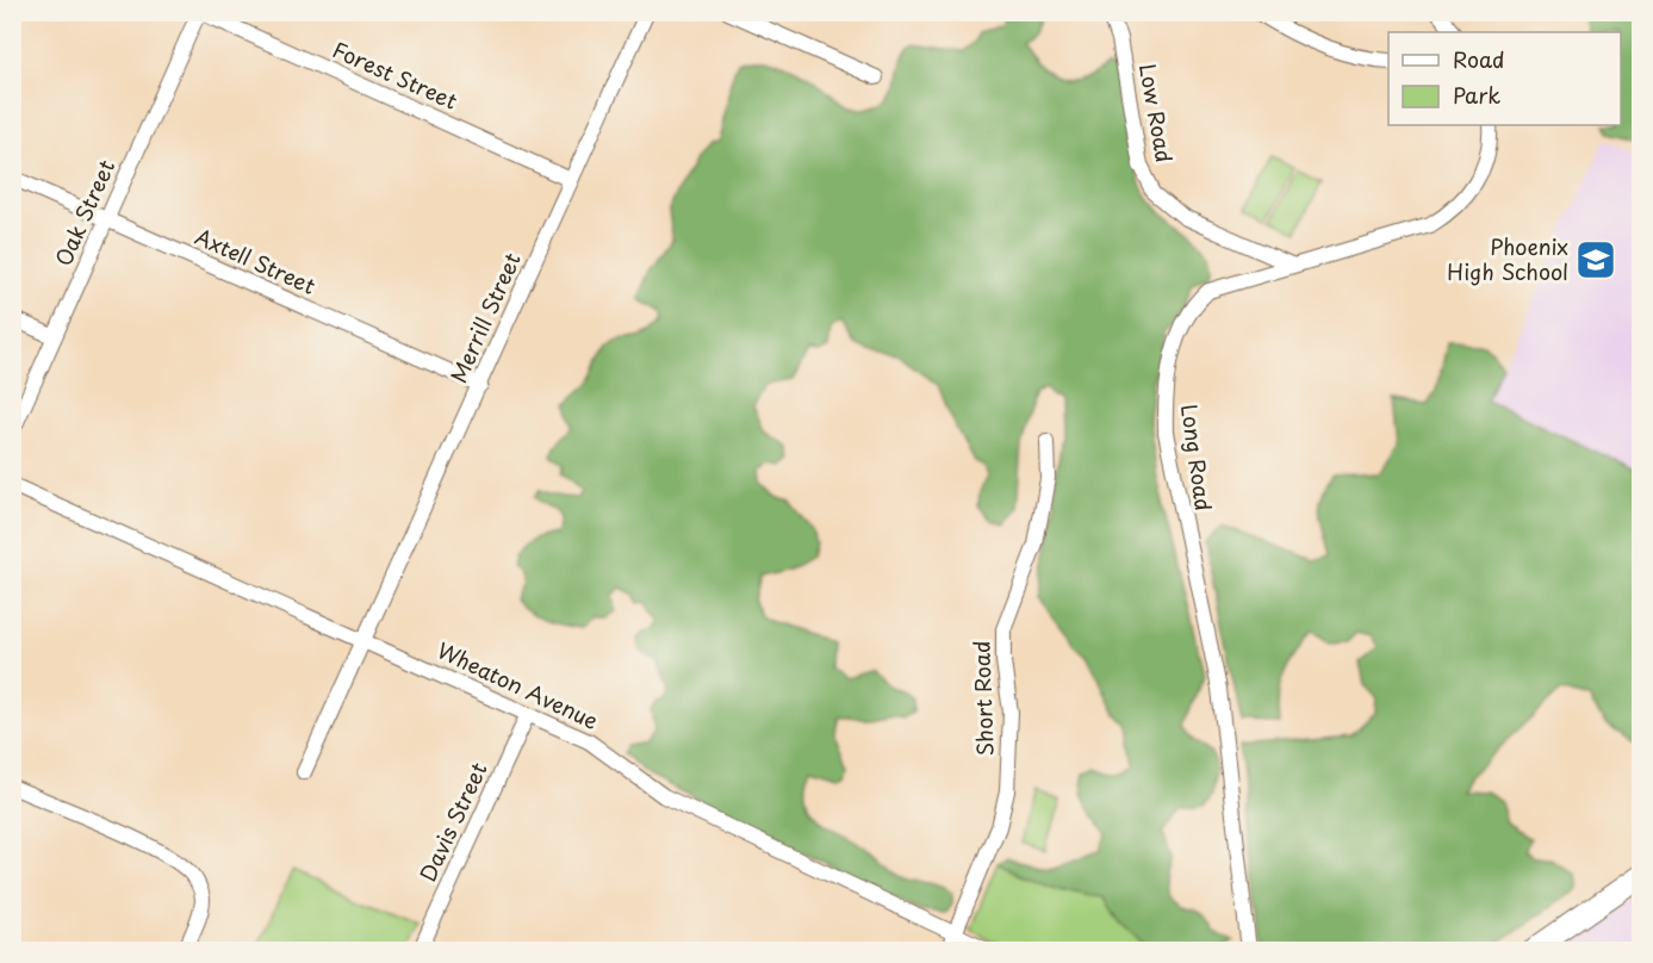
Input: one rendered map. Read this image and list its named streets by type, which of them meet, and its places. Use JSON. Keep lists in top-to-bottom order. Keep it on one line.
{"streets":{"street":["Forest Street","Low Road","Oak Street","Axtell Street","Merrill Street","Long Road","Wheaton Avenue","Short Road","Davis Street"]},"crossings":[["Forest Street","Oak Street"],["Forest Street","Merrill Street"],["Low Road","Long Road"],["Oak Street","Axtell Street"],["Axtell Street","Merrill Street"],["Merrill Street","Wheaton Avenue"],["Wheaton Avenue","Short Road"],["Wheaton Avenue","Davis Street"]],"places":{"school or university":["Phoenix High School"]},"legend":["Road","Park"]}
